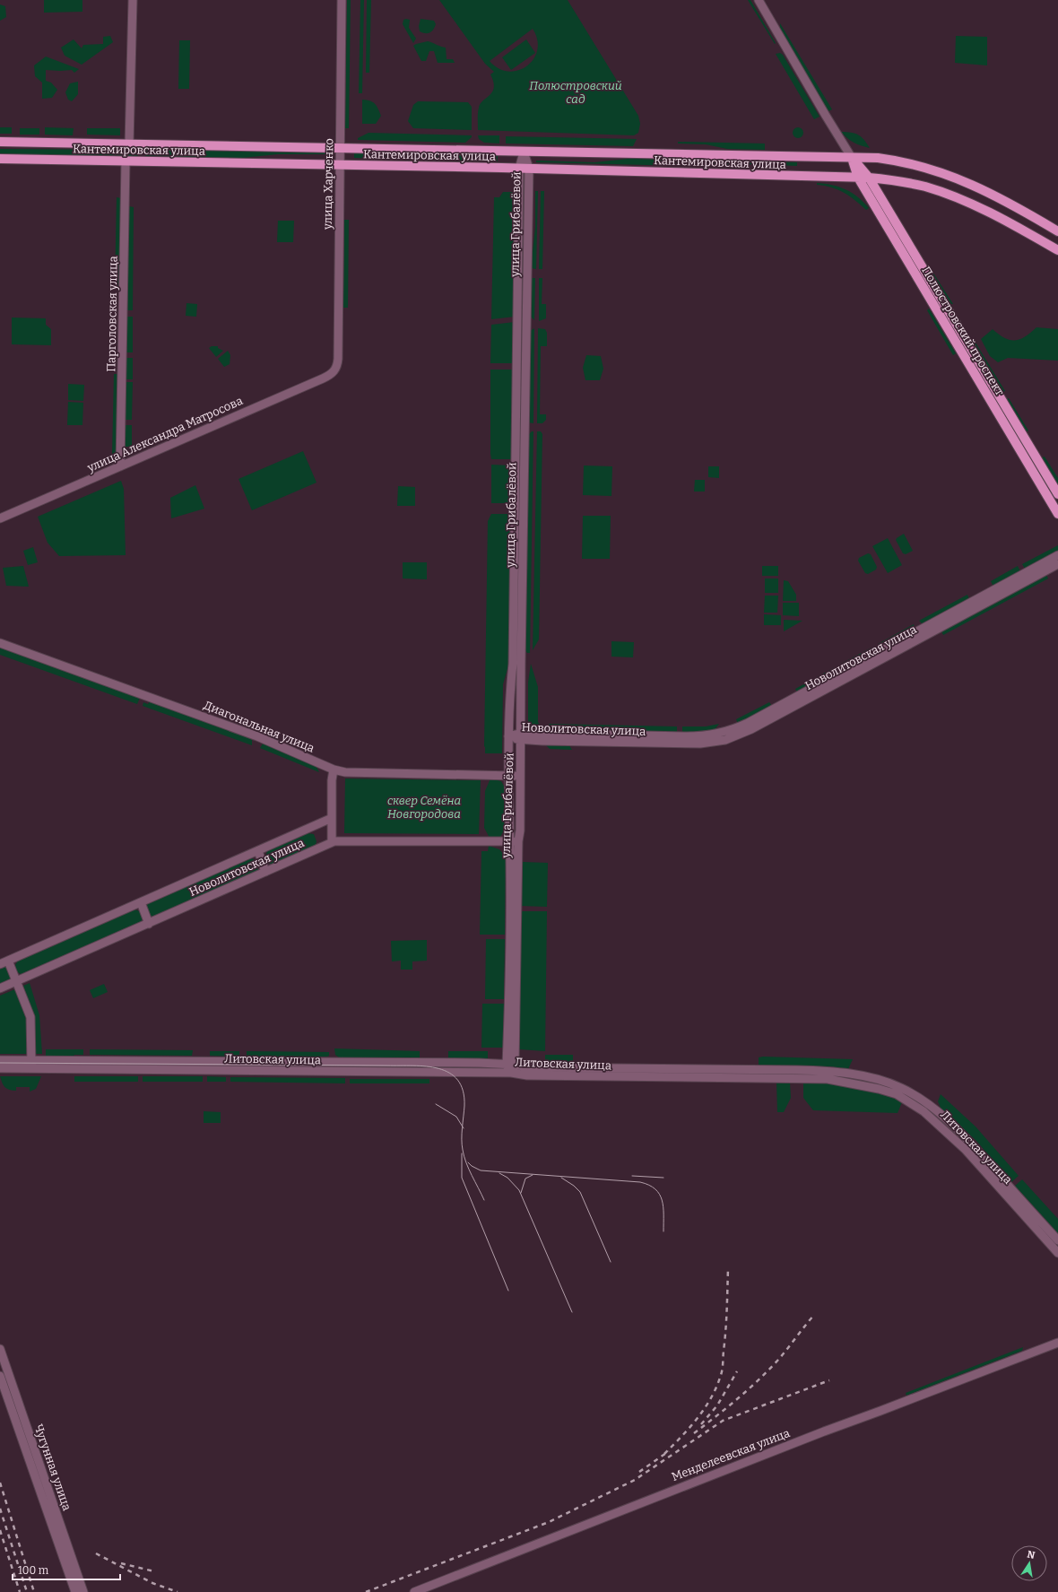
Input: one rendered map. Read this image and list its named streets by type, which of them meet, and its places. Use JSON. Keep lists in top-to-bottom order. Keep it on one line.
{"streets":{"main road":["Кантемировская улица","Полюстровский проспект"],"street":["улица Харченко","улица Грибалёвой","Парголовская улица","улица Александра Матросова","Новолитовская улица","Диагональная улица","Литовская улица","Менделеевская улица","Чугунная улица"]},"crossings":[["Кантемировская улица","улица Харченко"],["Кантемировская улица","улица Грибалёвой"],["Кантемировская улица","Парголовская улица"],["Кантемировская улица","Полюстровский проспект"],["улица Харченко","улица Александра Матросова"],["улица Грибалёвой","Новолитовская улица"],["улица Грибалёвой","Диагональная улица"],["улица Грибалёвой","Литовская улица"],["Парголовская улица","улица Александра Матросова"]],"parks":["Полюстровский сад","сквер Семёна Новгородова"],"scale_bar":"100 m","north":"top"}
